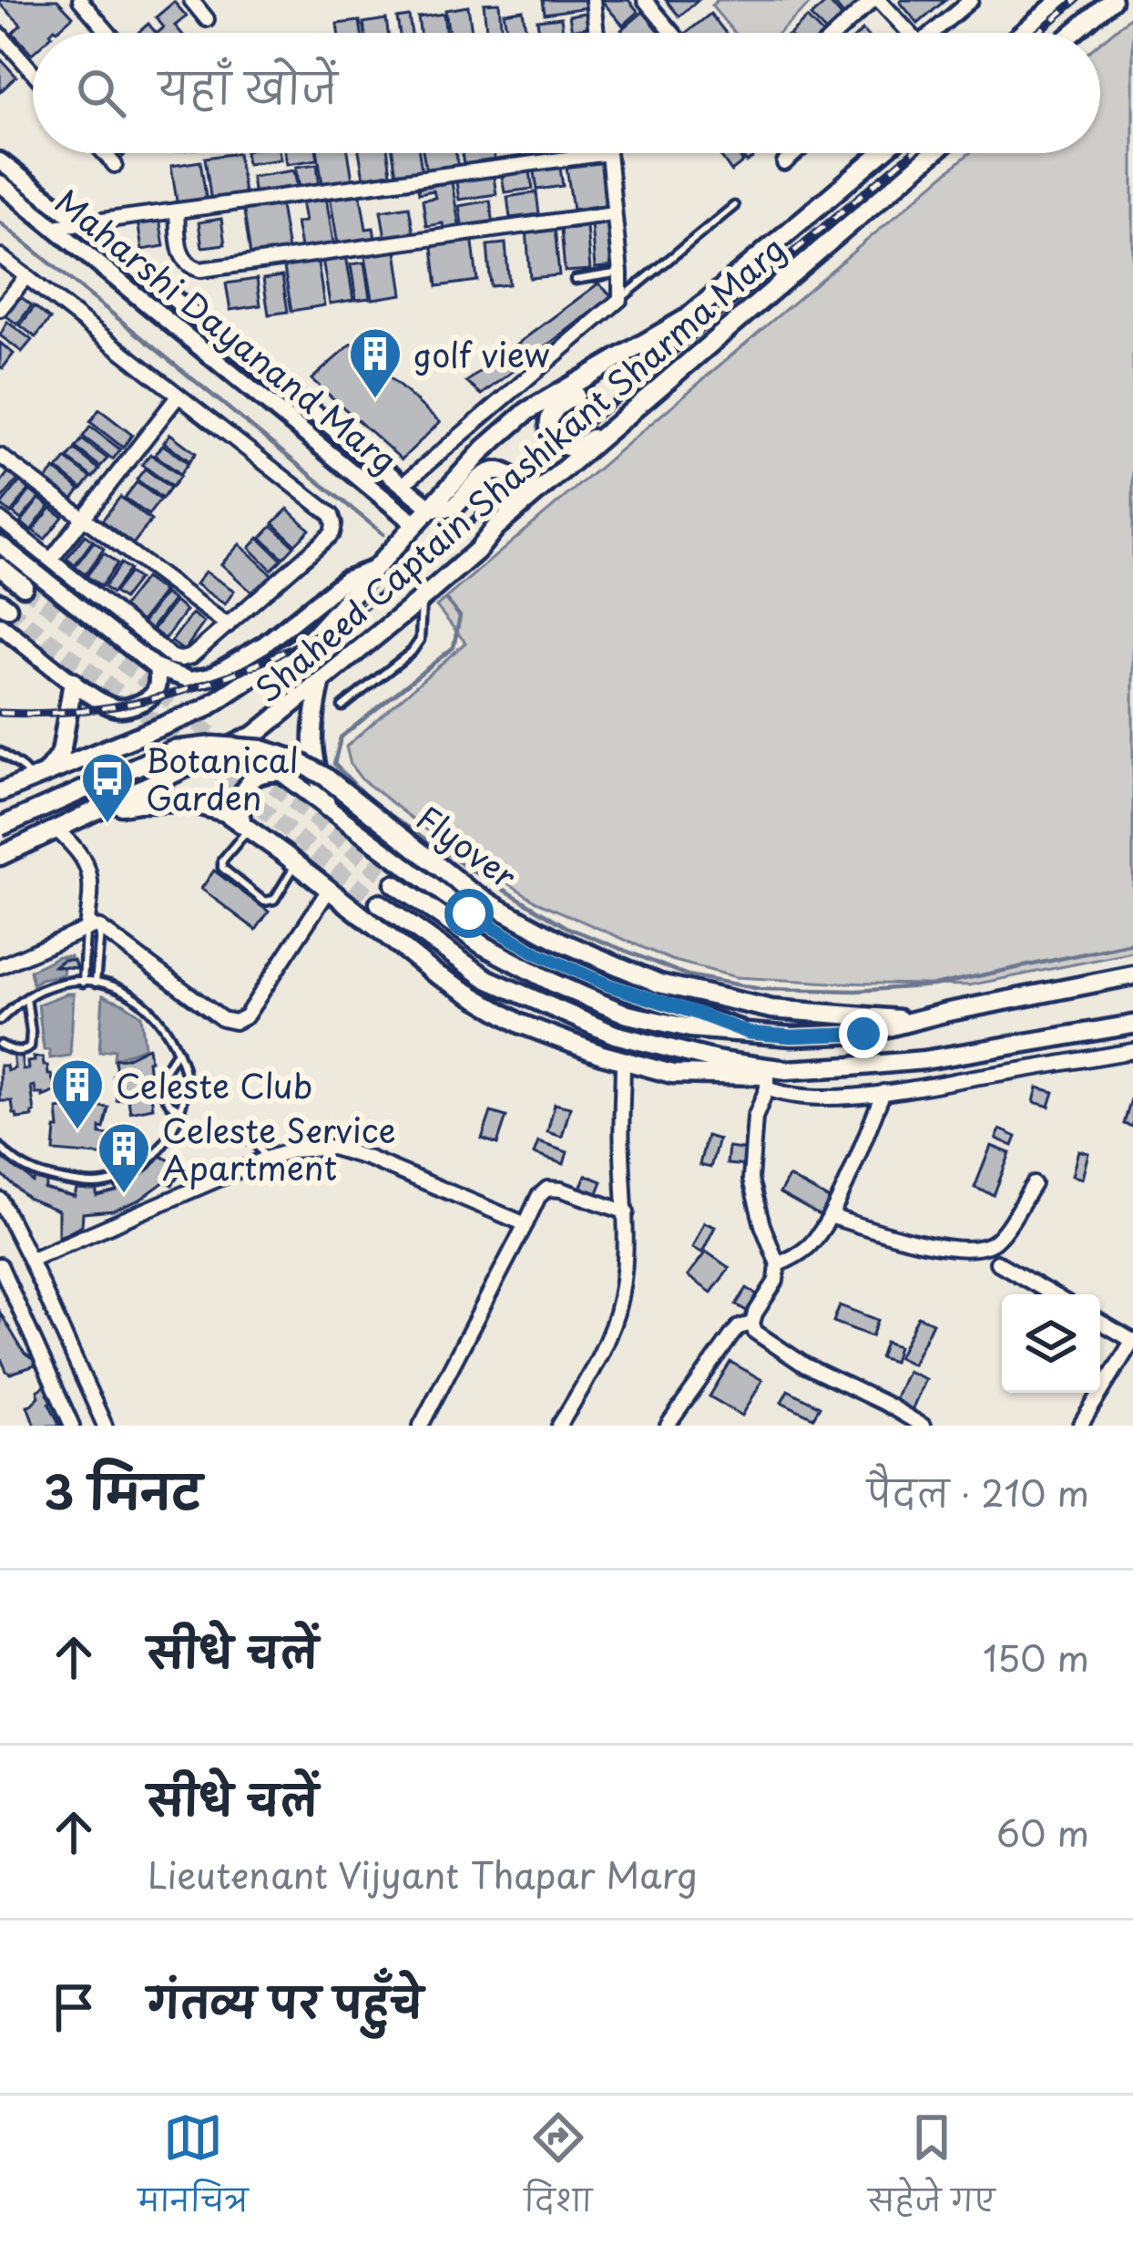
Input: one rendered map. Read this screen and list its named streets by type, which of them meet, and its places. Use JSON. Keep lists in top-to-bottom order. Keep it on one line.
{"streets":{"main road":["Shaheed Captain Shashikant Sharma Marg","Flyover"],"street":["Maharshi Dayanand Marg"]},"crossings":[["Maharshi Dayanand Marg","Shaheed Captain Shashikant Sharma Marg"]],"places":{"building":["golf view","Celeste Club","Celeste Service Apartment"],"bus stop":["Botanical Garden"]},"page":{"search":"यहाँ खोजें","heading":["3 मिनट","पैदल · 210 m"],"list":[["सीधे चलें","150 m"],["सीधे चलें","Lieutenant Vijyant Thapar Marg","60 m"],"गंतव्य पर पहुँचे"],"nav":["मानचित्र","दिशा","सहेजे गए"]}}
